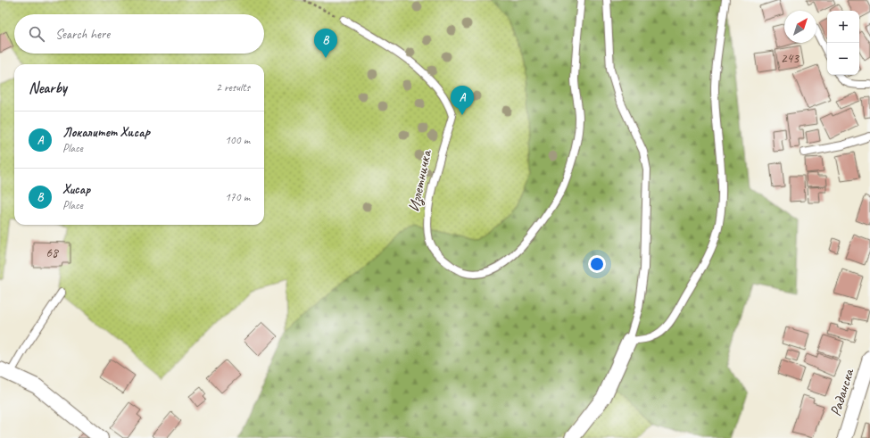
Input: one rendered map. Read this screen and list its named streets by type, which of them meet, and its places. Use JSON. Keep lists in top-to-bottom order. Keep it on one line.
{"streets":{"street":["Раданска"],"lane":["Излетничка"]},"house_numbers":["243","68"],"north":"top right","page":{"map_buttons":["+","−"],"search":"Search here","pins":["B","A"],"heading":["Nearby","2 results"],"list":[{"mark":"A","name":"Локалитет Хисар","note":"Place","value":"100 m"},{"mark":"B","name":"Хисар","note":"Place","value":"170 m"}]}}
